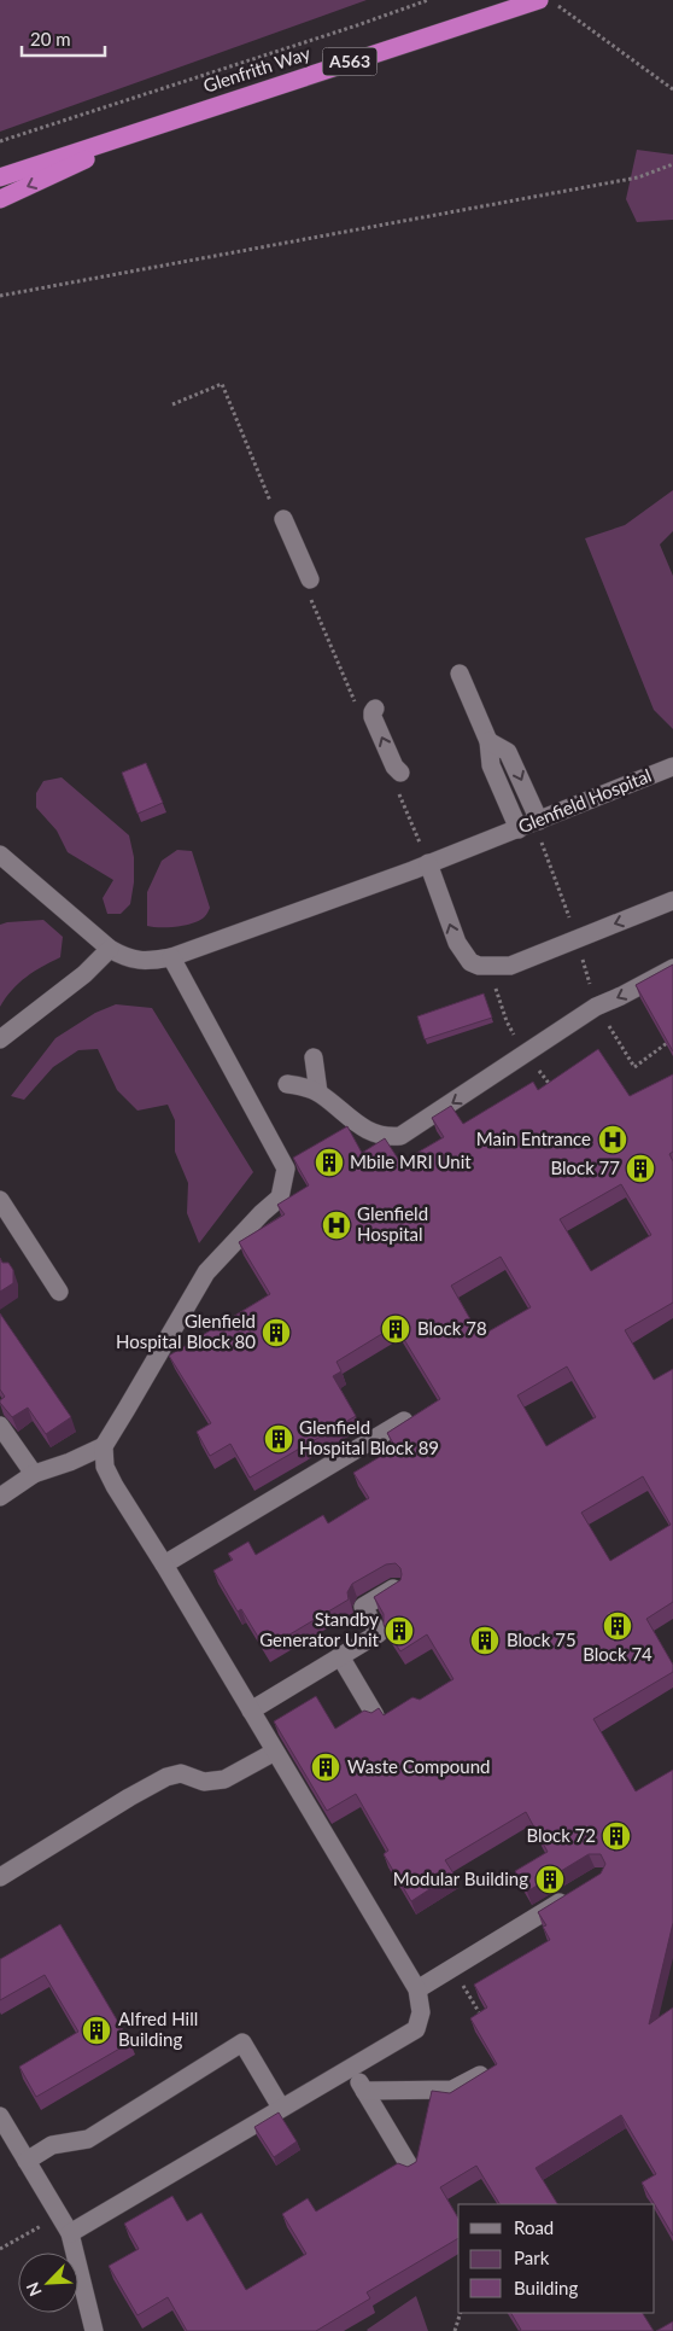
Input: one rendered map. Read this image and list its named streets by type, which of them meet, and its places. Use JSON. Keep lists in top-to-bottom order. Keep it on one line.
{"streets":{"highway":["A563","Glenfrith Way"],"street":["Glenfield Hospital"]},"places":{"hospital":["Main Entrance","Glenfield Hospital"],"building":["Mbile MRI Unit","Block 77","Block 78","Glenfield Hospital Block 80","Glenfield Hospital Block 89","Block 74","Standby Generator Unit","Block 75","Waste Compound","Block 72","Modular Building","Alfred Hill Building"]},"legend":["Road","Park","Building"],"scale_bar":"20 m","north":"bottom left"}
